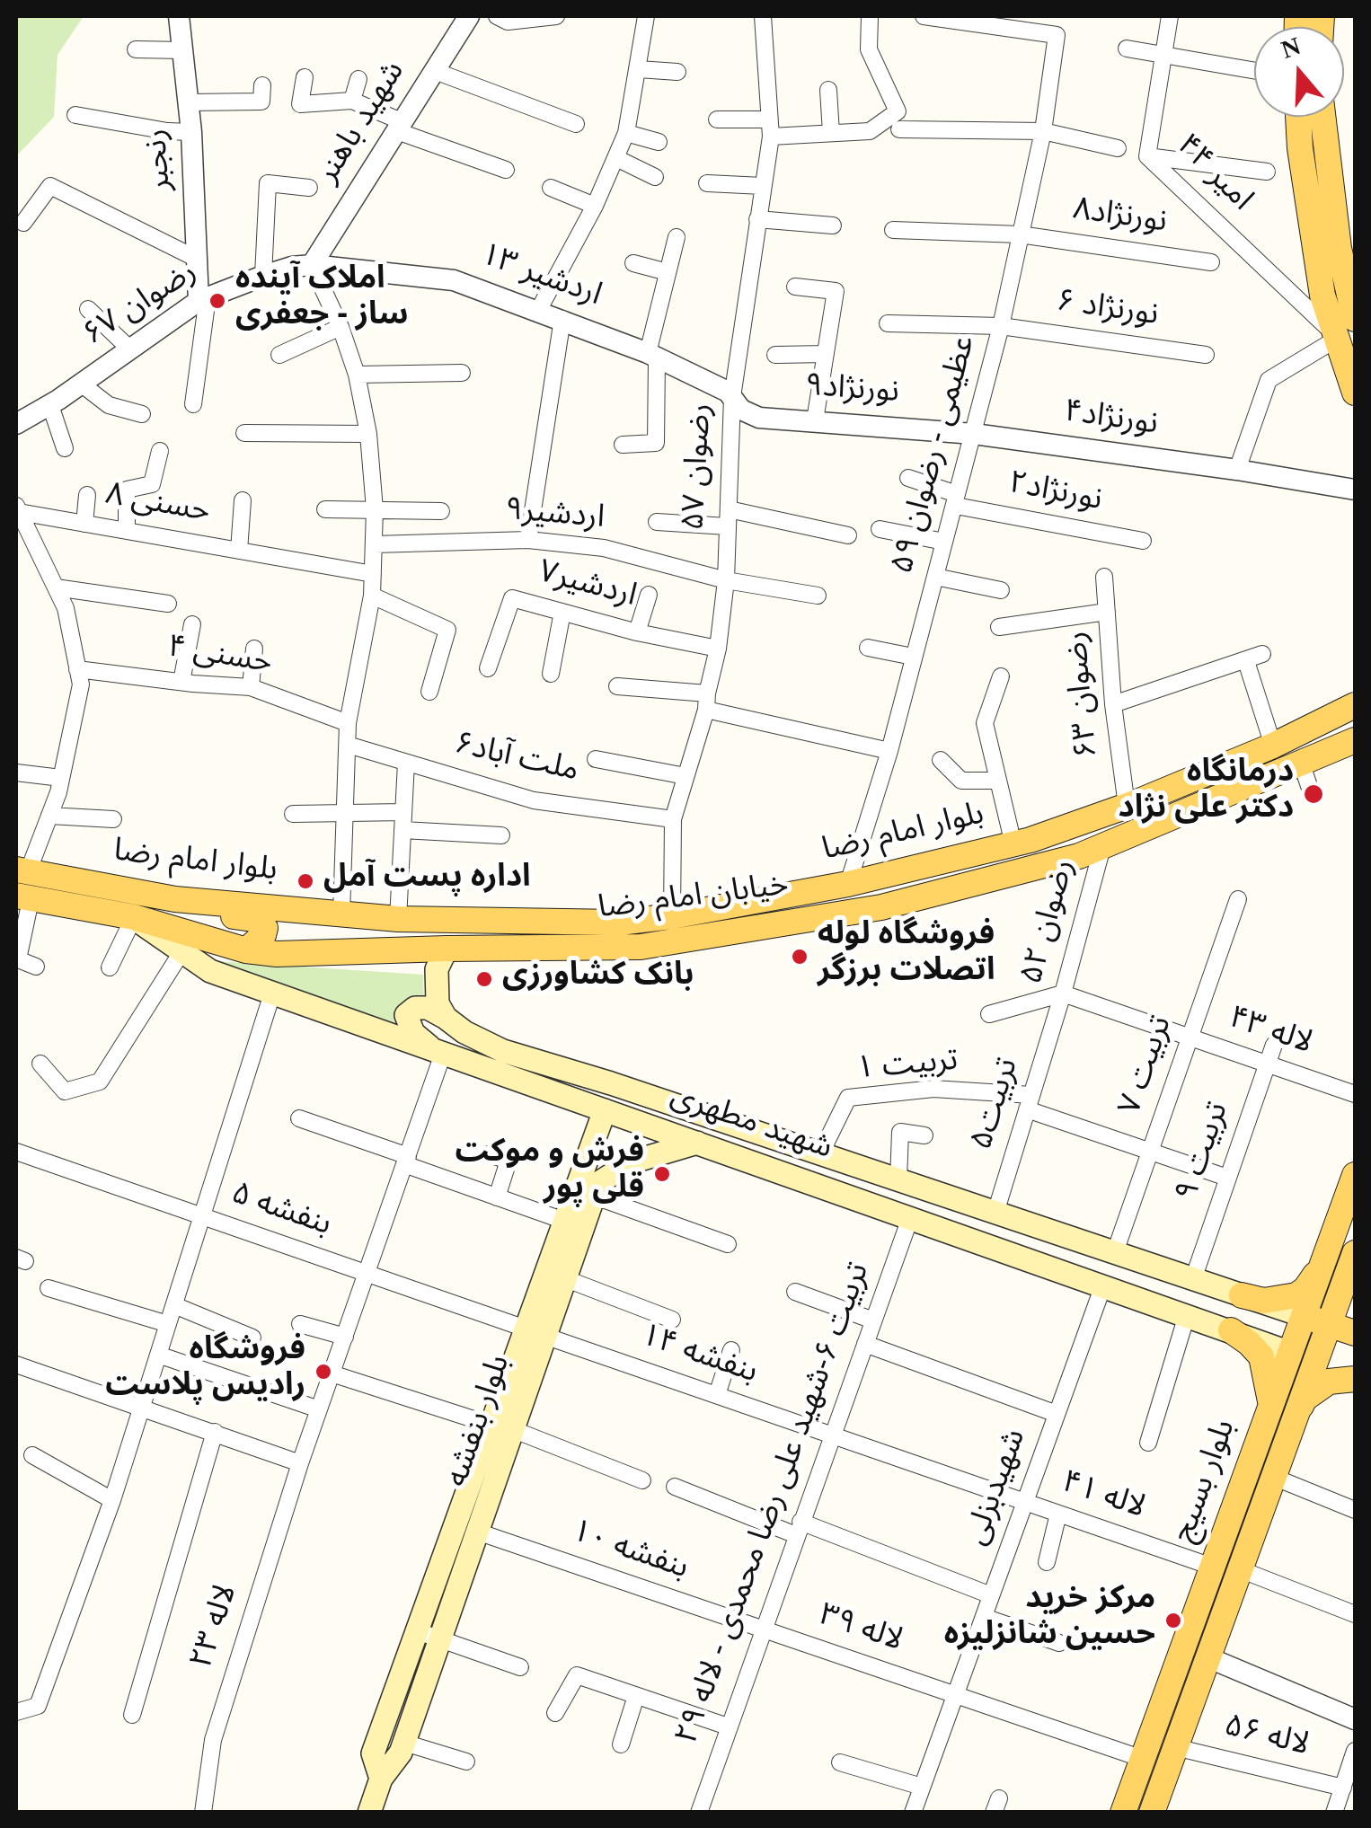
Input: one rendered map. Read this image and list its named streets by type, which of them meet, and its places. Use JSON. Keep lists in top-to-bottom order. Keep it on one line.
{"streets":{"main road":["بلوار امام رضا","خیابان امام رضا","شهید مطهری","بلوار بنفشه","بلوار بسیج"],"street":["شهید باهنر","رنجبر","امیر ۴۴","نورنژاد۸","اردشیر ۱۳","رضوان ۶۷","نورنژاد ۶","نورنژاد۹","نورنژاد۴","عظیمی - رضوان ۵۹","رضوان ۵۷","نورنژاد۲","حسنی ۸","اردشیر۹","اردشیر۷","حسنی ۴","رضوان ۶۳","ملت آباد۶","رضوان ۵۲","لاله ۴۳","تربیت ۷","تربیت ۱","تربیت۵","تربیت ۹","بنفشه ۵","بنفشه ۱۴","شهیدبزلی","لاله ۴۱","تربیت ۶-شهید علی رضا محمدی - لاله ۲۹","بنفشه ۱۰","لاله ۲۳","لاله ۳۹","لاله ۵۶"]},"crossings":[["شهید باهنر","اردشیر ۱۳"],["شهید باهنر","رضوان ۶۷"],["رنجبر","رضوان ۶۷"],["نورنژاد۸","عظیمی - رضوان ۵۹"],["اردشیر ۱۳","رضوان ۶۷"],["اردشیر ۱۳","نورنژاد۹"],["اردشیر ۱۳","رضوان ۵۷"],["نورنژاد ۶","عظیمی - رضوان ۵۹"],["نورنژاد۹","نورنژاد۴"],["نورنژاد۹","عظیمی - رضوان ۵۹"],["نورنژاد۹","رضوان ۵۷"],["نورنژاد۴","عظیمی - رضوان ۵۹"],["عظیمی - رضوان ۵۹","نورنژاد۲"],["عظیمی - رضوان ۵۹","بلوار امام رضا"],["رضوان ۵۷","اردشیر۹"],["رضوان ۵۷","اردشیر۷"],["رضوان ۵۷","ملت آباد۶"],["رضوان ۵۷","بلوار امام رضا"],["رضوان ۶۳","بلوار امام رضا"],["خیابان امام رضا","رضوان ۵۲"],["خیابان امام رضا","شهید مطهری"],["رضوان ۵۲","لاله ۴۳"],["رضوان ۵۲","تربیت۵"],["لاله ۴۳","تربیت ۷"],["لاله ۴۳","تربیت ۹"],["تربیت ۷","شهید مطهری"],["تربیت ۱","تربیت۵"],["تربیت ۱","شهید مطهری"],["تربیت۵","شهید مطهری"],["شهید مطهری","تربیت ۹"],["شهید مطهری","بلوار بنفشه"],["شهید مطهری","بلوار بسیج"],["شهید مطهری","شهیدبزلی"],["شهید مطهری","تربیت ۶-شهید علی رضا محمدی - لاله ۲۹"],["شهید مطهری","لاله ۲۳"],["بنفشه ۵","بنفشه ۱۴"],["بنفشه ۵","بلوار بنفشه"],["بنفشه ۵","لاله ۲۳"],["بنفشه ۱۴","بلوار بنفشه"],["بنفشه ۱۴","شهیدبزلی"],["بنفشه ۱۴","لاله ۴۱"],["بنفشه ۱۴","تربیت ۶-شهید علی رضا محمدی - لاله ۲۹"],["بلوار بنفشه","بنفشه ۱۰"],["بلوار بسیج","لاله ۴۱"],["بلوار بسیج","لاله ۳۹"],["بلوار بسیج","لاله ۵۶"],["شهیدبزلی","لاله ۴۱"],["شهیدبزلی","لاله ۳۹"],["تربیت ۶-شهید علی رضا محمدی - لاله ۲۹","بنفشه ۱۰"],["تربیت ۶-شهید علی رضا محمدی - لاله ۲۹","لاله ۳۹"],["بنفشه ۱۰","لاله ۳۹"]],"places":["املاک آینده ساز - جعفری","درمانگاه دکتر علی نژاد","اداره پست آمل","فروشگاه لوله اتصلات برزگر","بانک کشاورزی","فرش و موکت قلی پور","فروشگاه رادیس پلاست","مرکز خرید حسین شانزلیزه"],"north":"top"}
